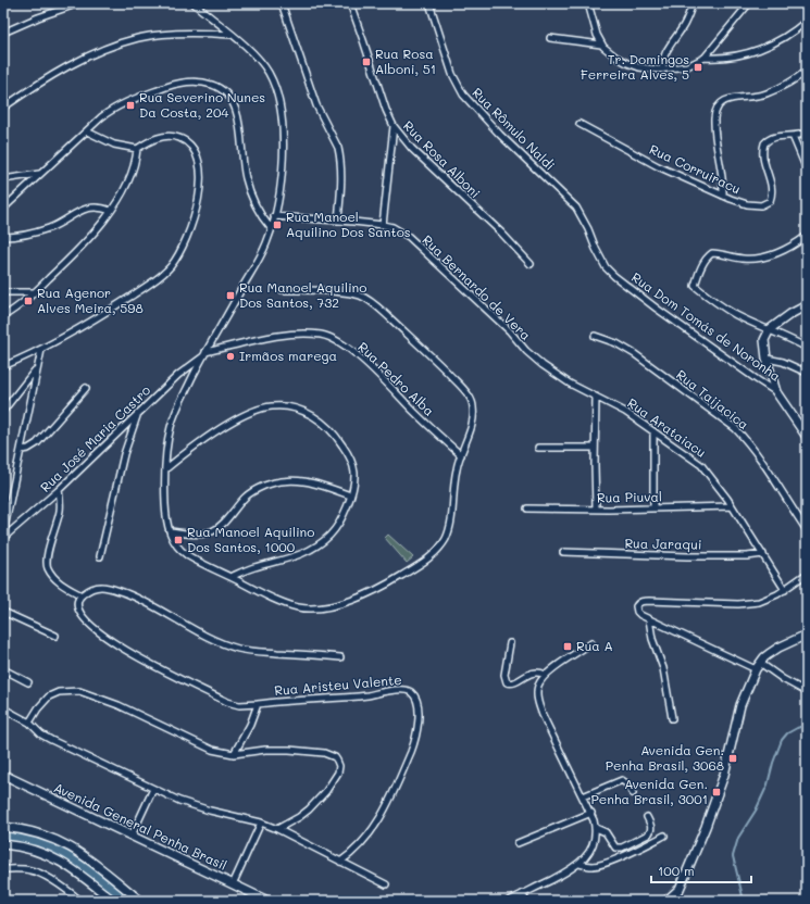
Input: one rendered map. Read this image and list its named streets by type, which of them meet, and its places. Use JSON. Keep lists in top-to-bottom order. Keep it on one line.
{"streets":{"main road":["Rua Dom Tomás de Noronha","Avenida General Penha Brasil"],"street":["Rua Rômulo Naldi","Rua Rosa Alboni","Rua Corruiracu","Rua Bernardo de Vera","Rua Pedro Alba","Rua Taijacica","Rua Arataiacu","Rua José Maria Castro","Rua Piuval","Rua Jaraqui","Rua Aristeu Valente"]},"crossings":[["Rua Rômulo Naldi","Rua Dom Tomás de Noronha"],["Rua Bernardo de Vera","Rua Arataiacu"],["Rua Pedro Alba","Rua José Maria Castro"],["Rua Arataiacu","Rua Piuval"],["Rua Arataiacu","Rua Jaraqui"]],"places":{"transit":["Rua Rosa Alboni, 51","Tr. Domingos Ferreira Alves, 5","Rua Severino Nunes Da Costa, 204","Rua Manoel Aquilino Dos Santos","Rua Manoel Aquilino Dos Santos, 732","Rua Agenor Alves Meira, 598","Rua Manoel Aquilino Dos Santos, 1000","Rua A","Avenida Gen. Penha Brasil, 3068","Avenida Gen. Penha Brasil, 3001"],"other":["Irmãos marega"]},"scale_bar":"100 m"}
